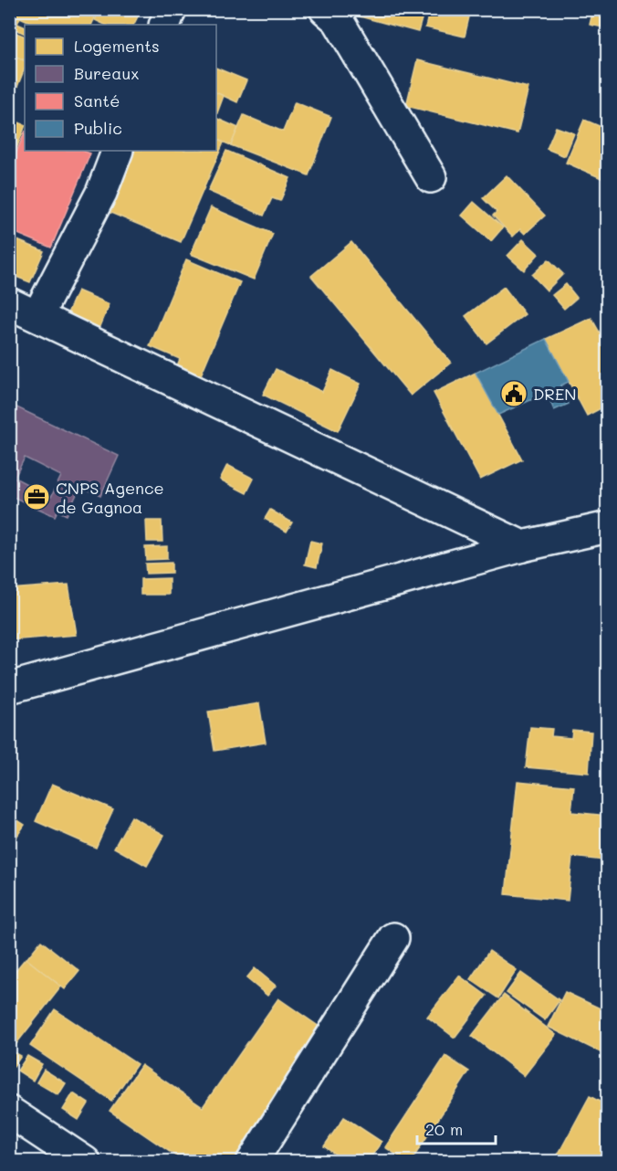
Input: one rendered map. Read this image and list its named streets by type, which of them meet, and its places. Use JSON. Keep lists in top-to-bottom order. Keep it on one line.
{"places":{"public building":["DREN"],"office":["CNPS Agence de Gagnoa"]},"legend":["Logements","Bureaux","Santé","Public"],"scale_bar":"20 m"}
